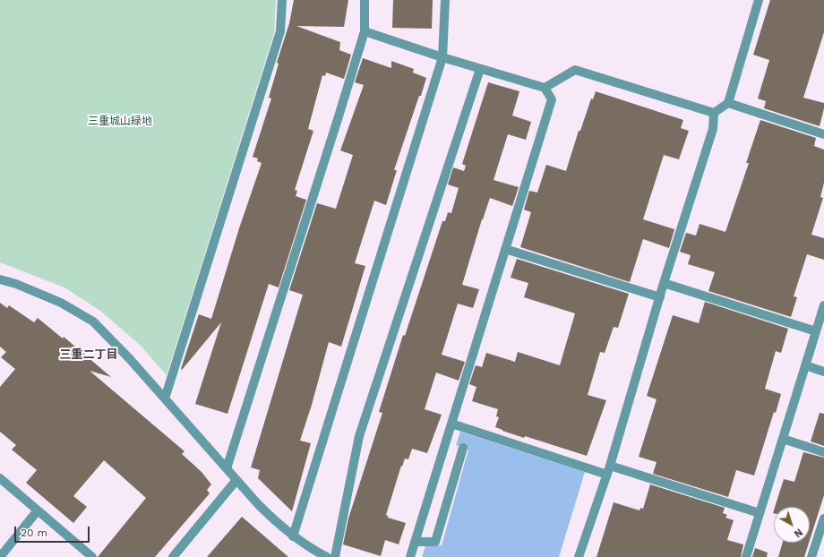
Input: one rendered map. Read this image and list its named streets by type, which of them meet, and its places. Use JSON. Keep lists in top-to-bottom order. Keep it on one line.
{"districts":["三重二丁目"],"parks":["三重城山緑地"],"scale_bar":"20 m","north":"bottom right"}
